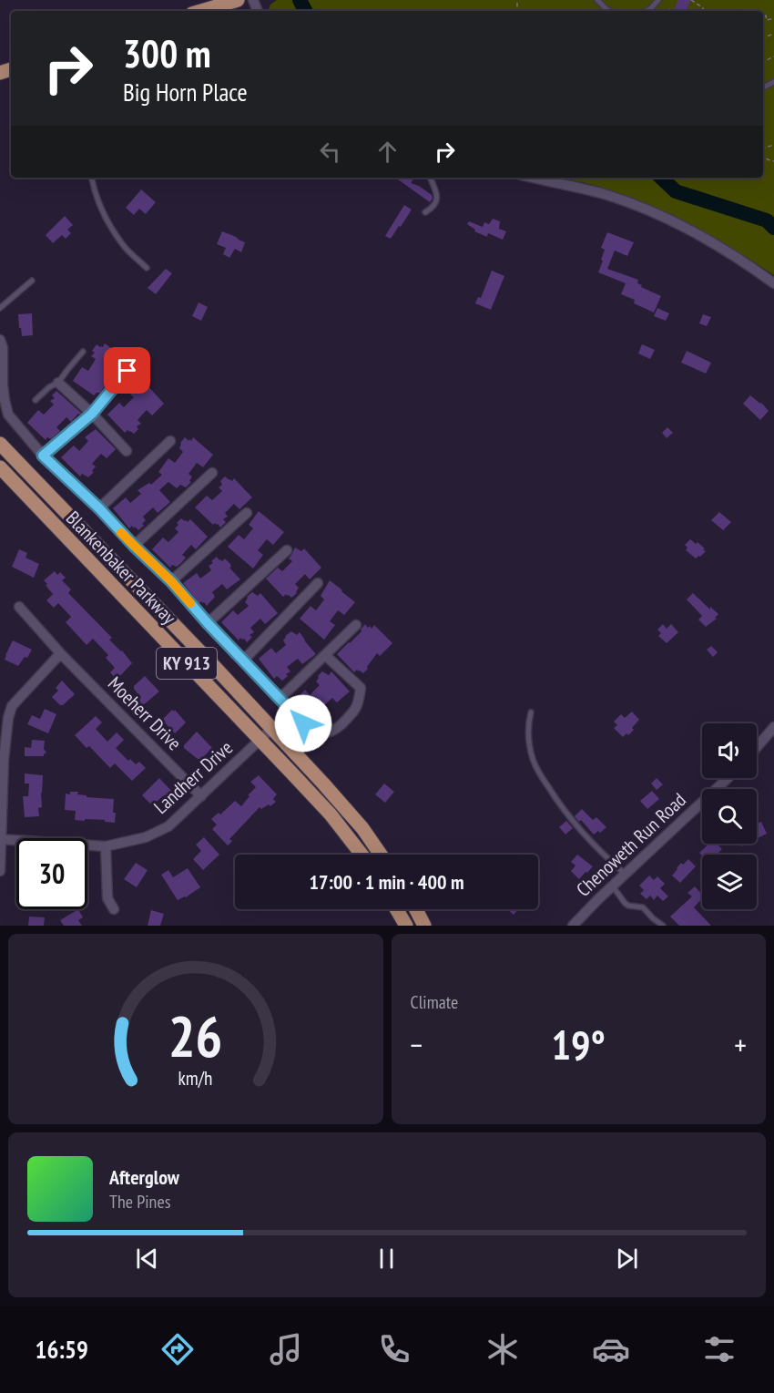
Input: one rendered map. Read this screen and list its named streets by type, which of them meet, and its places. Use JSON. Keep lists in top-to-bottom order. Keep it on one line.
{"streets":{"main road":["Blankenbaker Parkway","KY 913"],"street":["Moeherr Drive","Landherr Drive","Chenoweth Run Road"]},"crossings":[["Blankenbaker Parkway","Landherr Drive"],["Moeherr Drive","Landherr Drive"]],"page":{"turn":["300 m","Big Horn Place"],"limit":"30","trip":"17:00 · 1 min · 400 m","tile":"Climate","heat":["−","19°","+"],"song":["Afterglow","The Pines"],"tabs":"16:59","gauge":["26","km/h"]}}
